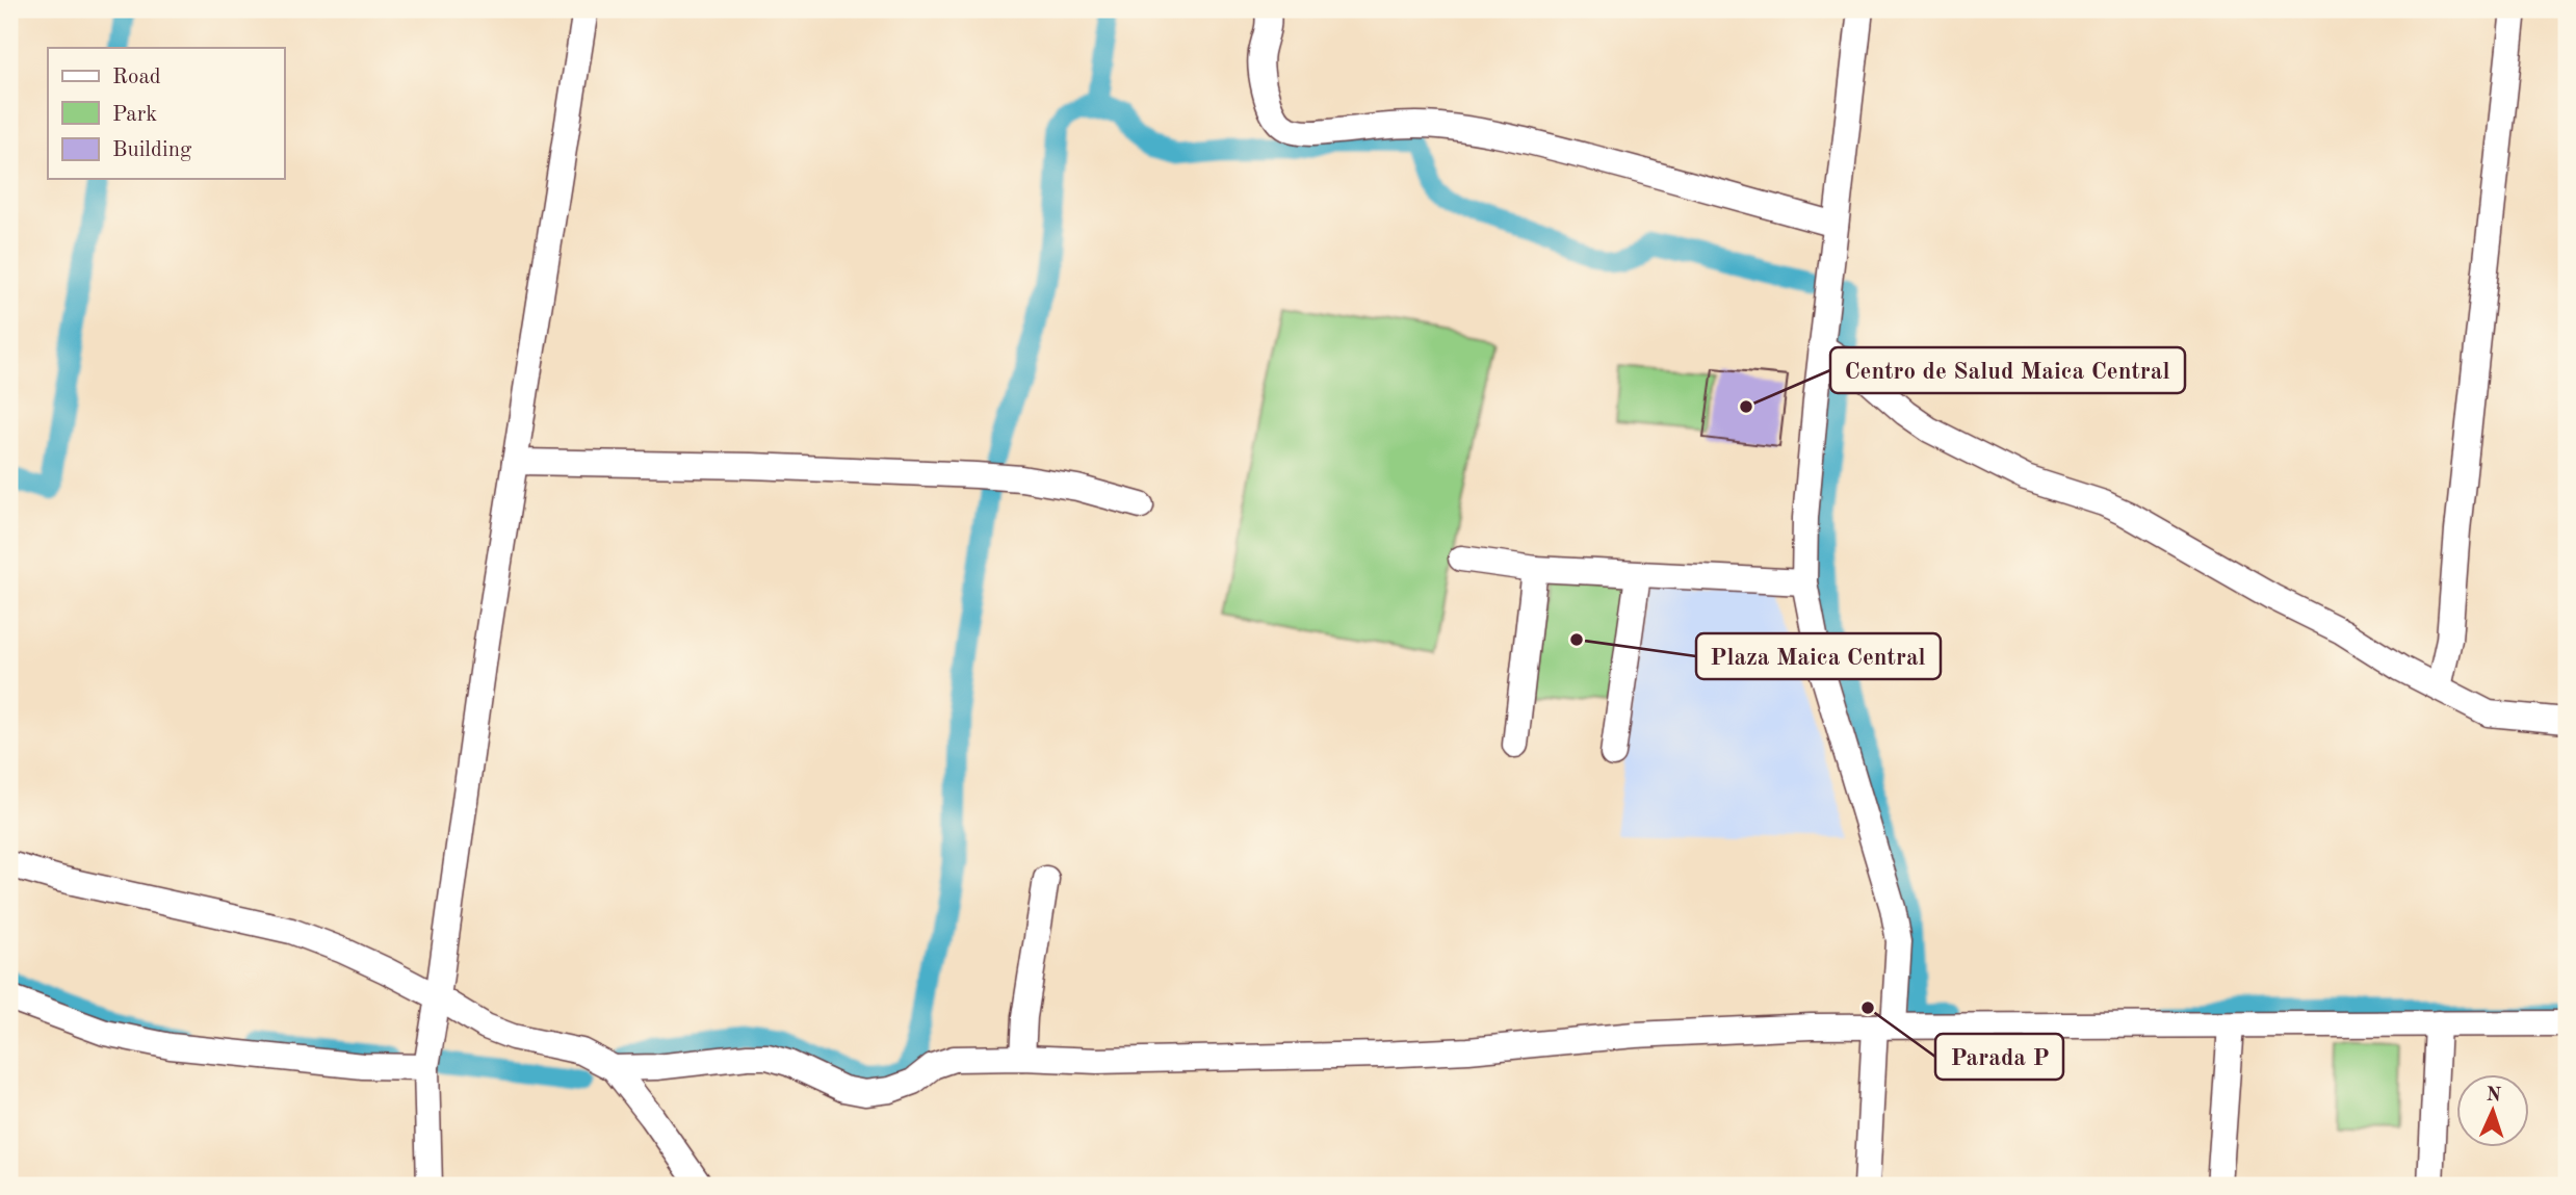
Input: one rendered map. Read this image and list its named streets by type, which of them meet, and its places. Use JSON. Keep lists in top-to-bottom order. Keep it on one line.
{"places":["Centro de Salud Maica Central","Plaza Maica Central","Parada P"],"legend":["Road","Park","Building"],"north":"top"}
